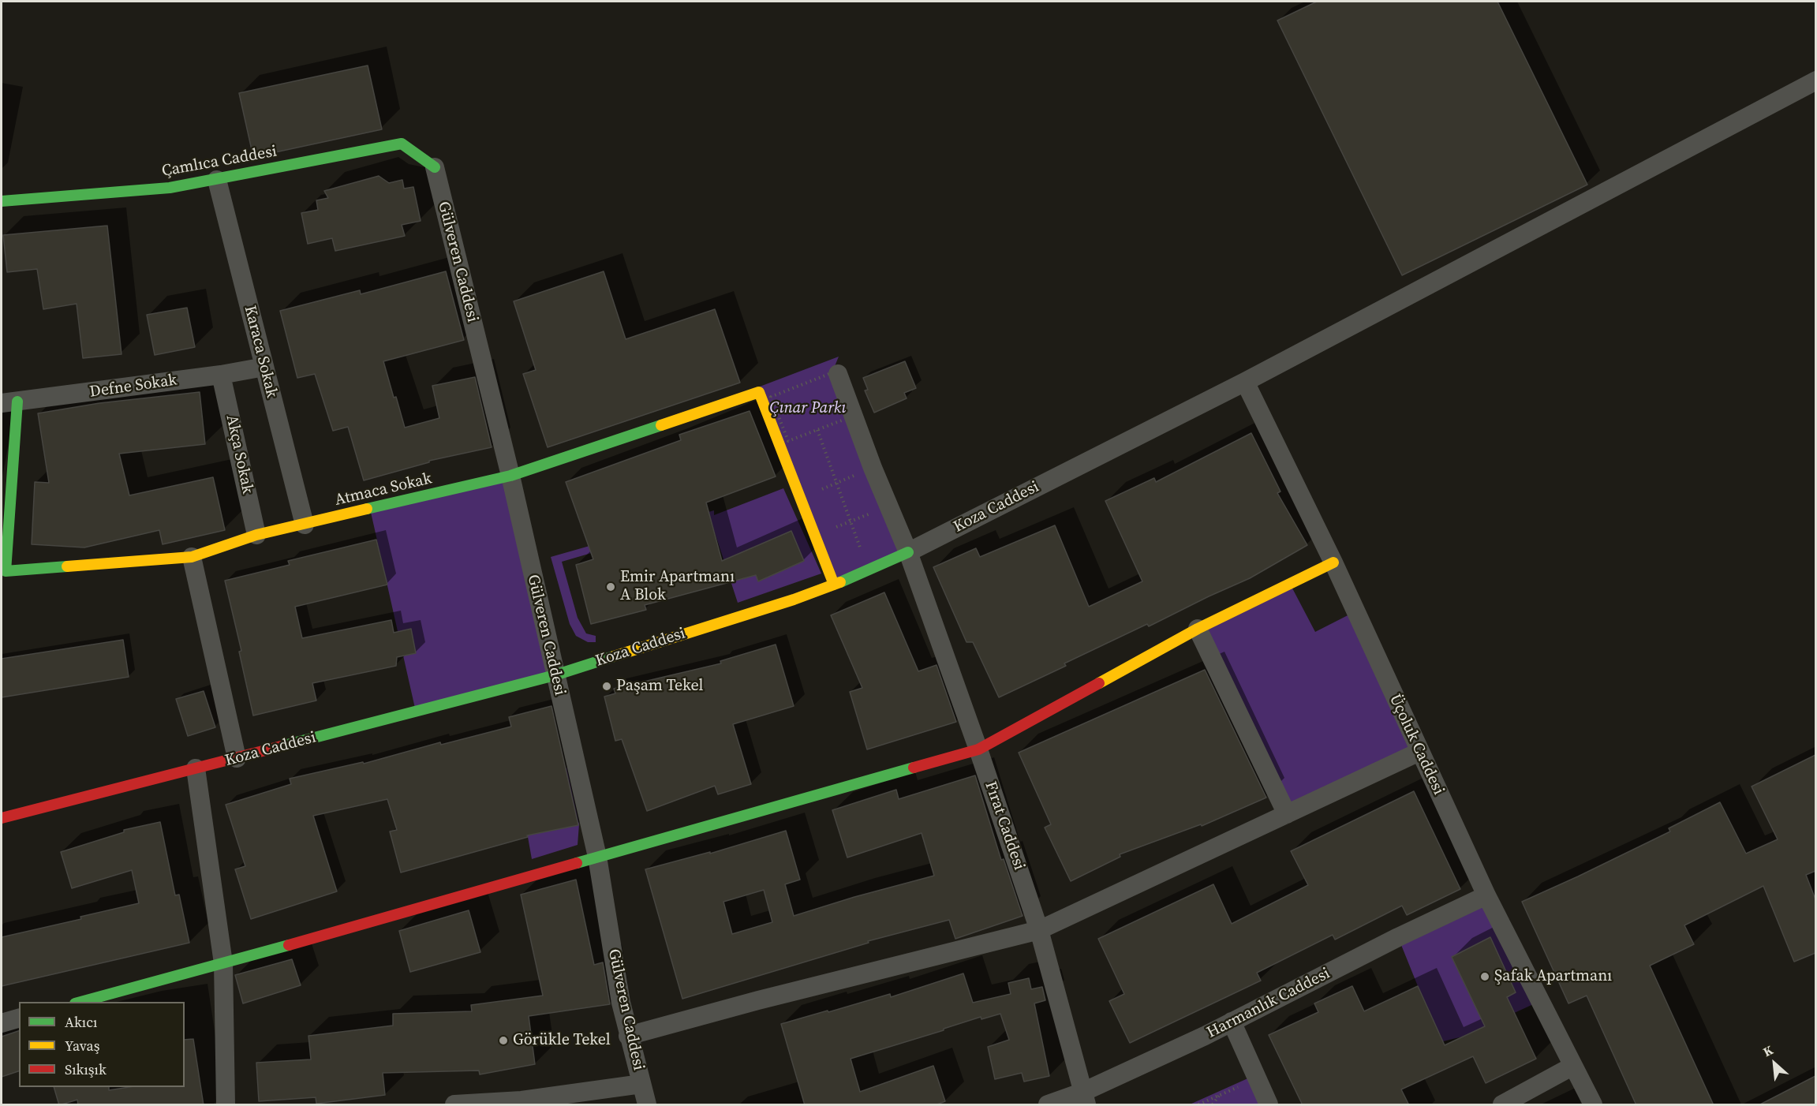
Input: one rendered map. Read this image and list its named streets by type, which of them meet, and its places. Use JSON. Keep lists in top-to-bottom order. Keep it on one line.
{"streets":{"street":["Çamlıca Caddesi","Gülveren Caddesi","Karaca Sokak","Defne Sokak","Akça Sokak","Atmaca Sokak","Koza Caddesi","Üçoluk Caddesi","Fırat Caddesi","Harmanlık Caddesi"]},"crossings":[["Çamlıca Caddesi","Gülveren Caddesi"],["Çamlıca Caddesi","Karaca Sokak"],["Gülveren Caddesi","Atmaca Sokak"],["Gülveren Caddesi","Koza Caddesi"],["Karaca Sokak","Defne Sokak"],["Karaca Sokak","Atmaca Sokak"],["Defne Sokak","Akça Sokak"],["Defne Sokak","Atmaca Sokak"],["Akça Sokak","Atmaca Sokak"],["Atmaca Sokak","Koza Caddesi"],["Koza Caddesi","Üçoluk Caddesi"],["Koza Caddesi","Fırat Caddesi"],["Üçoluk Caddesi","Harmanlık Caddesi"],["Fırat Caddesi","Harmanlık Caddesi"]],"parks":["Çınar Parkı"],"places":["Emir Apartmanı A Blok","Paşam Tekel","Şafak Apartmanı","Görükle Tekel"],"legend":["Akıcı","Yavaş","Sıkışık"],"north":"top left"}
